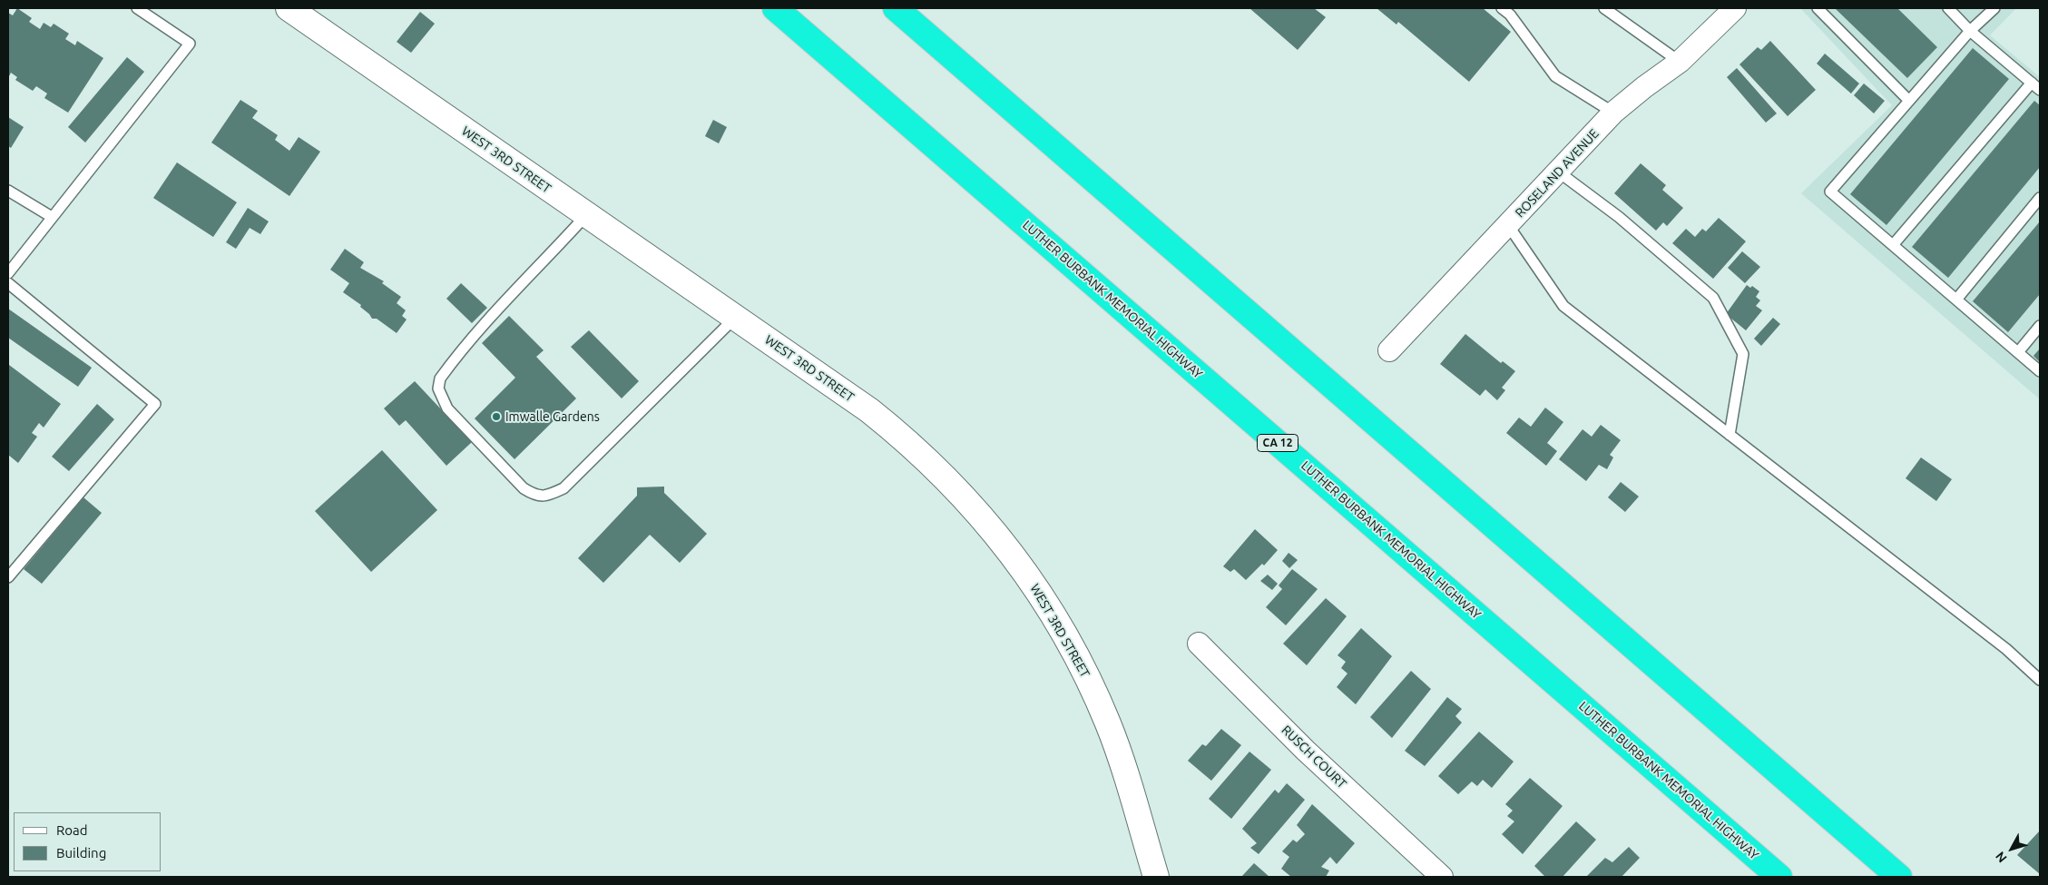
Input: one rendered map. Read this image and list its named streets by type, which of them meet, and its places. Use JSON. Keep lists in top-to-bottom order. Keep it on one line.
{"streets":{"highway":["LUTHER BURBANK MEMORIAL HIGHWAY","CA 12"],"main road":["WEST 3RD STREET"],"street":["ROSELAND AVENUE","RUSCH COURT"]},"places":["Imwalle Gardens"],"legend":["Road","Building"],"north":"bottom left"}
